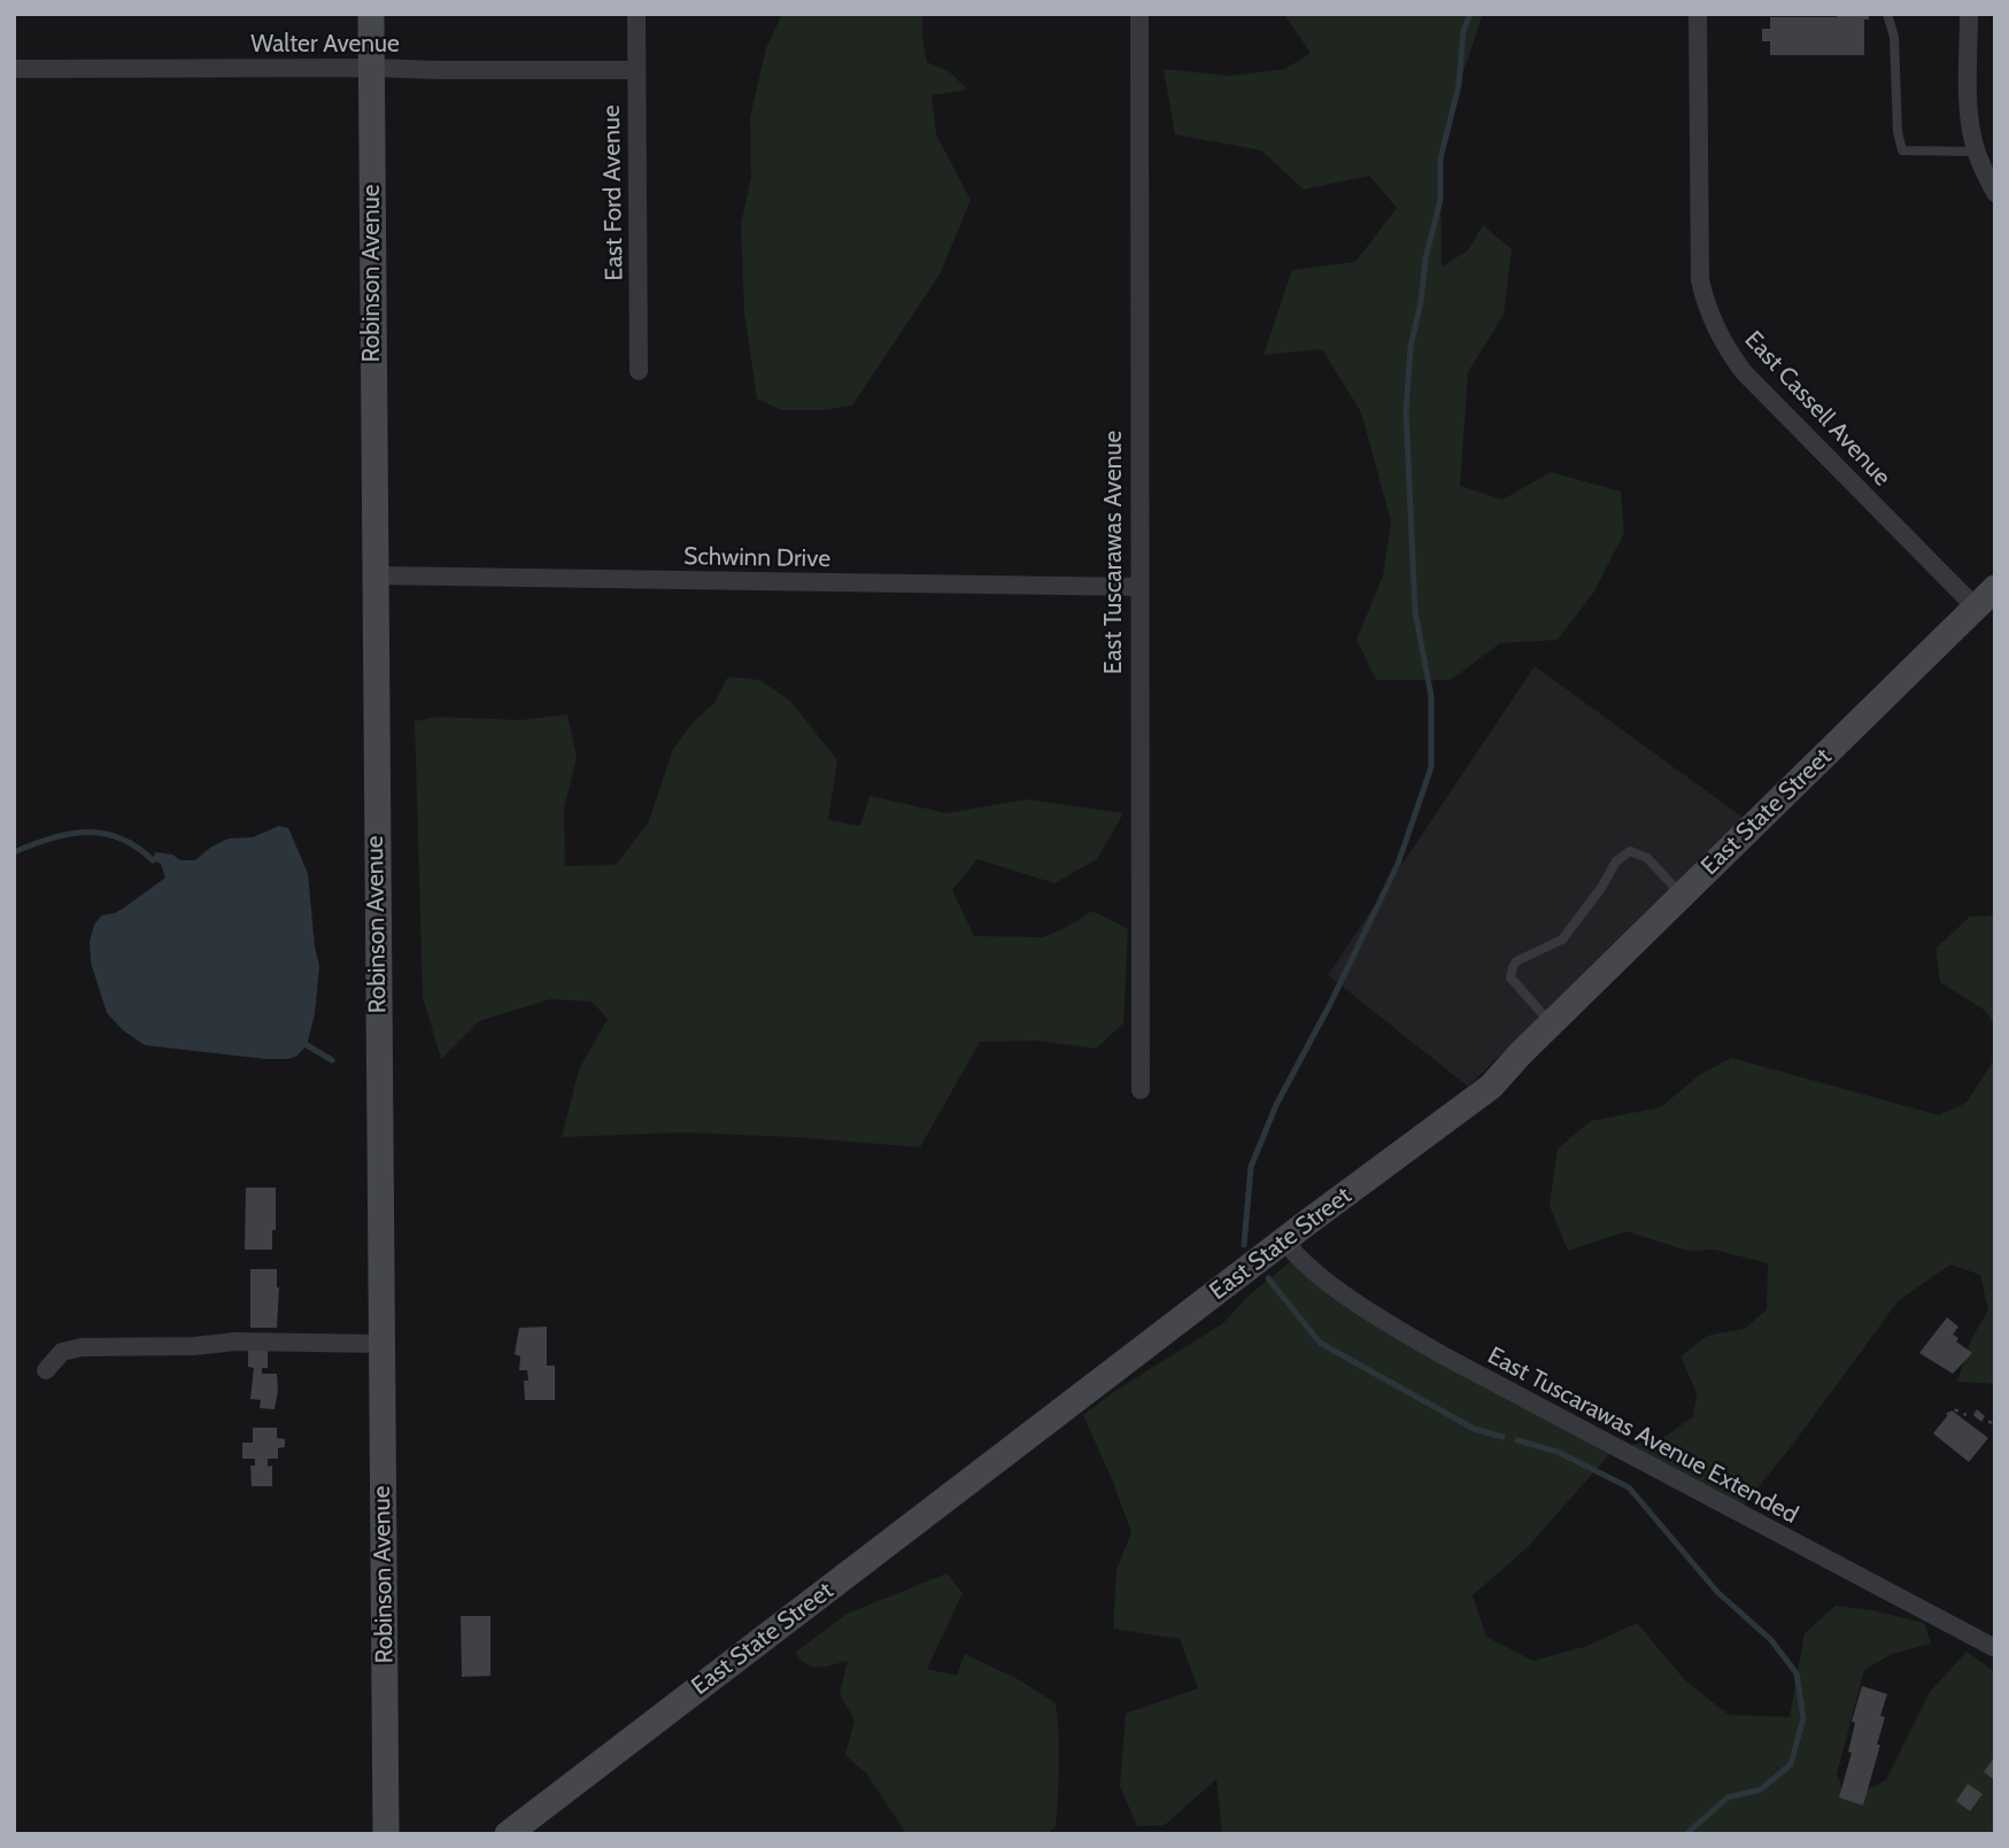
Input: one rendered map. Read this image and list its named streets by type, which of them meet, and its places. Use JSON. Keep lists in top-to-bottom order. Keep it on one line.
{"streets":{"street":["Walter Avenue","East Ford Avenue","Robinson Avenue","East Cassell Avenue","East Tuscarawas Avenue","Schwinn Drive","East State Street","East Tuscarawas Avenue Extended"]},"crossings":[["Walter Avenue","East Ford Avenue"],["Walter Avenue","Robinson Avenue"],["Robinson Avenue","Schwinn Drive"],["East Cassell Avenue","East State Street"],["East Tuscarawas Avenue","Schwinn Drive"],["East State Street","East Tuscarawas Avenue Extended"]]}
